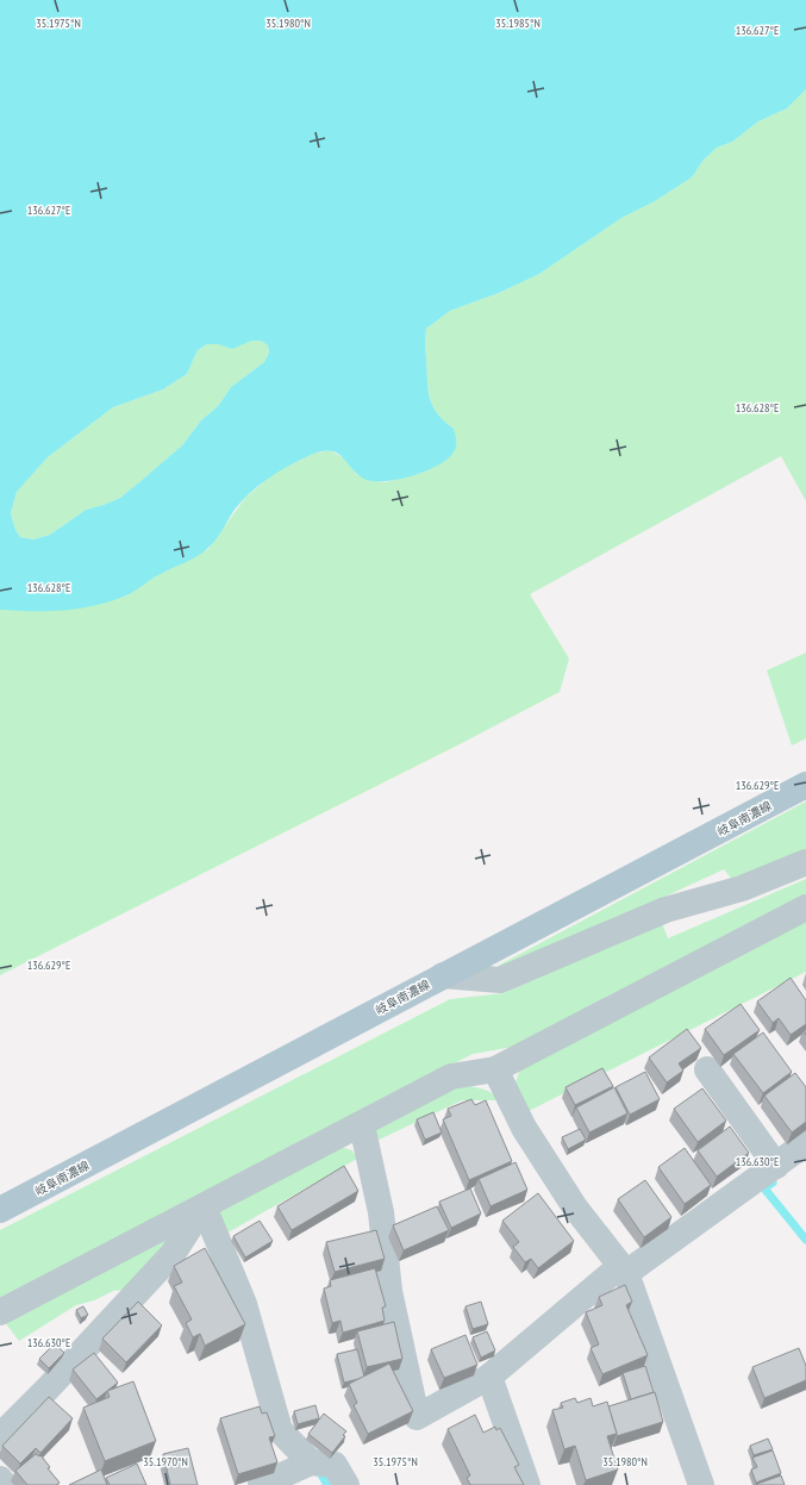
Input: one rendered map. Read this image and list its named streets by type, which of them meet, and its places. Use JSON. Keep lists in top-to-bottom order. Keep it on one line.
{"streets":{"main road":["岐阜南濃線"]},"coordinates":["35.1980°N","35.1985°N","35.1975°N","136.627°E","136.628°E","136.629°E","136.630°E","35.1970°N"]}
